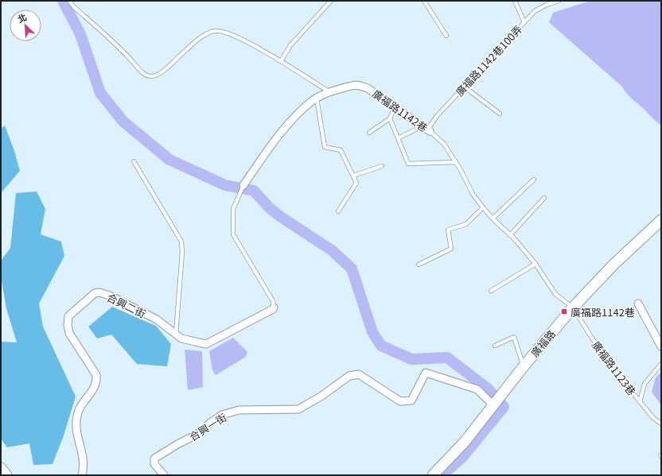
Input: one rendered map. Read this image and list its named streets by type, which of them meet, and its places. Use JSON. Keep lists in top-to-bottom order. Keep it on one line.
{"streets":{"street":["廣福路1142巷","合興二街","廣福路","合興一街"],"lane":["廣福路1142巷100弄","廣福路1123巷"]},"crossings":[["廣福路1142巷100弄","廣福路1142巷"],["廣福路1142巷","廣福路"],["廣福路1142巷","廣福路1123巷"],["廣福路","廣福路1123巷"],["廣福路","合興一街"]],"places":{"transit":["廣福路1142巷"]},"north":"top left"}
